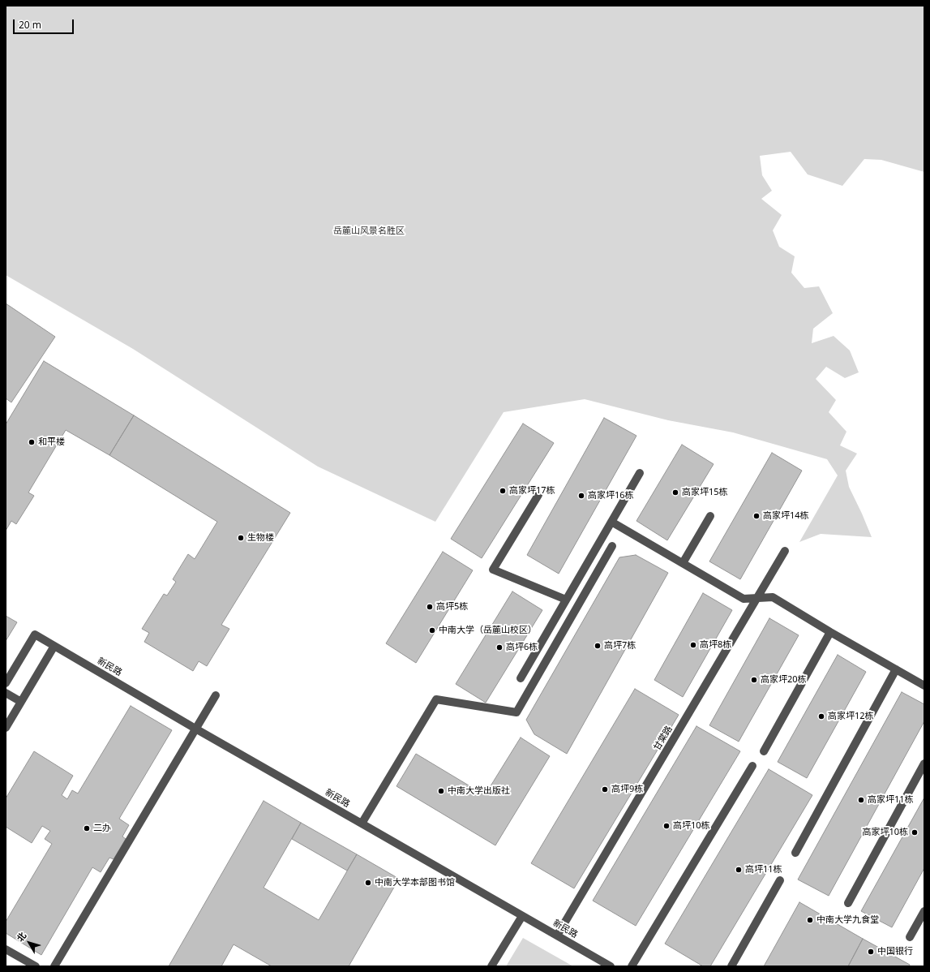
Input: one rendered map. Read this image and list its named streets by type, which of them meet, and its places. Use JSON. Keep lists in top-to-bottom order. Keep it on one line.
{"streets":{"street":["新民路","甘棠路"]},"crossings":[["新民路","甘棠路"]],"parks":["岳麓山风景名胜区"],"places":["和平楼","高家坪17栋","高家坪15栋","高家坪16栋","高家坪14栋","生物楼","高坪5栋","中南大学（岳麓山校区）","高坪8栋","高坪7栋","高坪6栋","高家坪20栋","高家坪12栋","高坪9栋","中南大学出版社","高家坪11栋","高坪10栋","二办","高家坪10栋","高坪11栋","中南大学本部图书馆","中南大学九食堂","中国银行"],"scale_bar":"20 m","north":"top left"}
